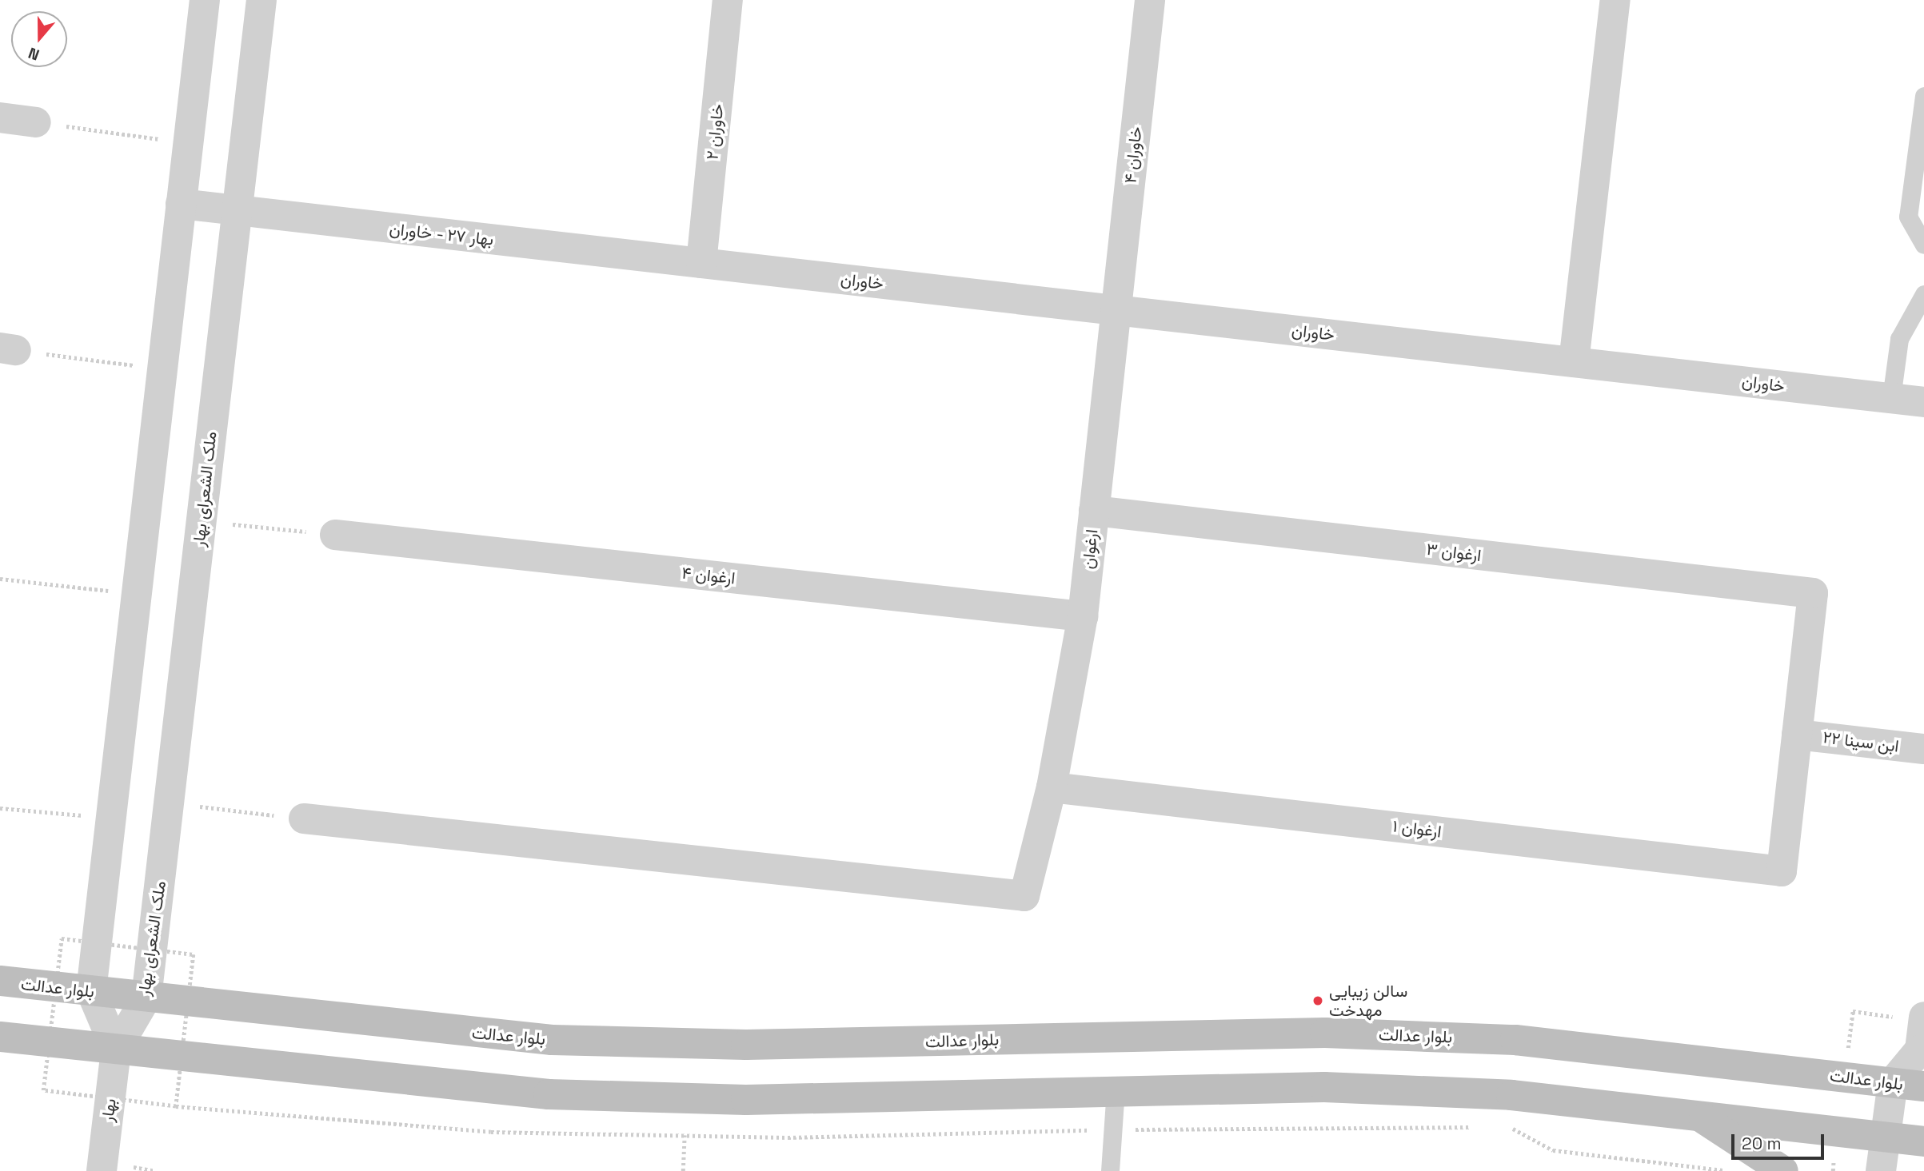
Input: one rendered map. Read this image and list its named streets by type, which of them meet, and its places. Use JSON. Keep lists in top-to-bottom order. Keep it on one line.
{"streets":{"main road":["بلوار عدالت"],"street":["خاوران ۲","خاوران ۴","بهار ۲۷ - خاوران","خاوران","ملک الشعرای بهار","ارغوان","ارغوان ۳","ارغوان ۴","ابن سینا ۲۲","ارغوان ۱","بهار"]},"crossings":[["خاوران ۲","بهار ۲۷ - خاوران"],["خاوران ۲","خاوران"],["خاوران ۴","خاوران"],["خاوران ۴","ارغوان"],["بهار ۲۷ - خاوران","خاوران"],["بهار ۲۷ - خاوران","ملک الشعرای بهار"],["خاوران","ارغوان"],["ملک الشعرای بهار","بلوار عدالت"],["ملک الشعرای بهار","بهار"],["ارغوان","ارغوان ۳"],["ارغوان","ارغوان ۴"],["ارغوان","ارغوان ۱"],["ارغوان ۳","ابن سینا ۲۲"],["ارغوان ۳","ارغوان ۱"],["ابن سینا ۲۲","ارغوان ۱"]],"places":["سالن زیبایی مهدخت"],"scale_bar":"20 m","north":"bottom"}
